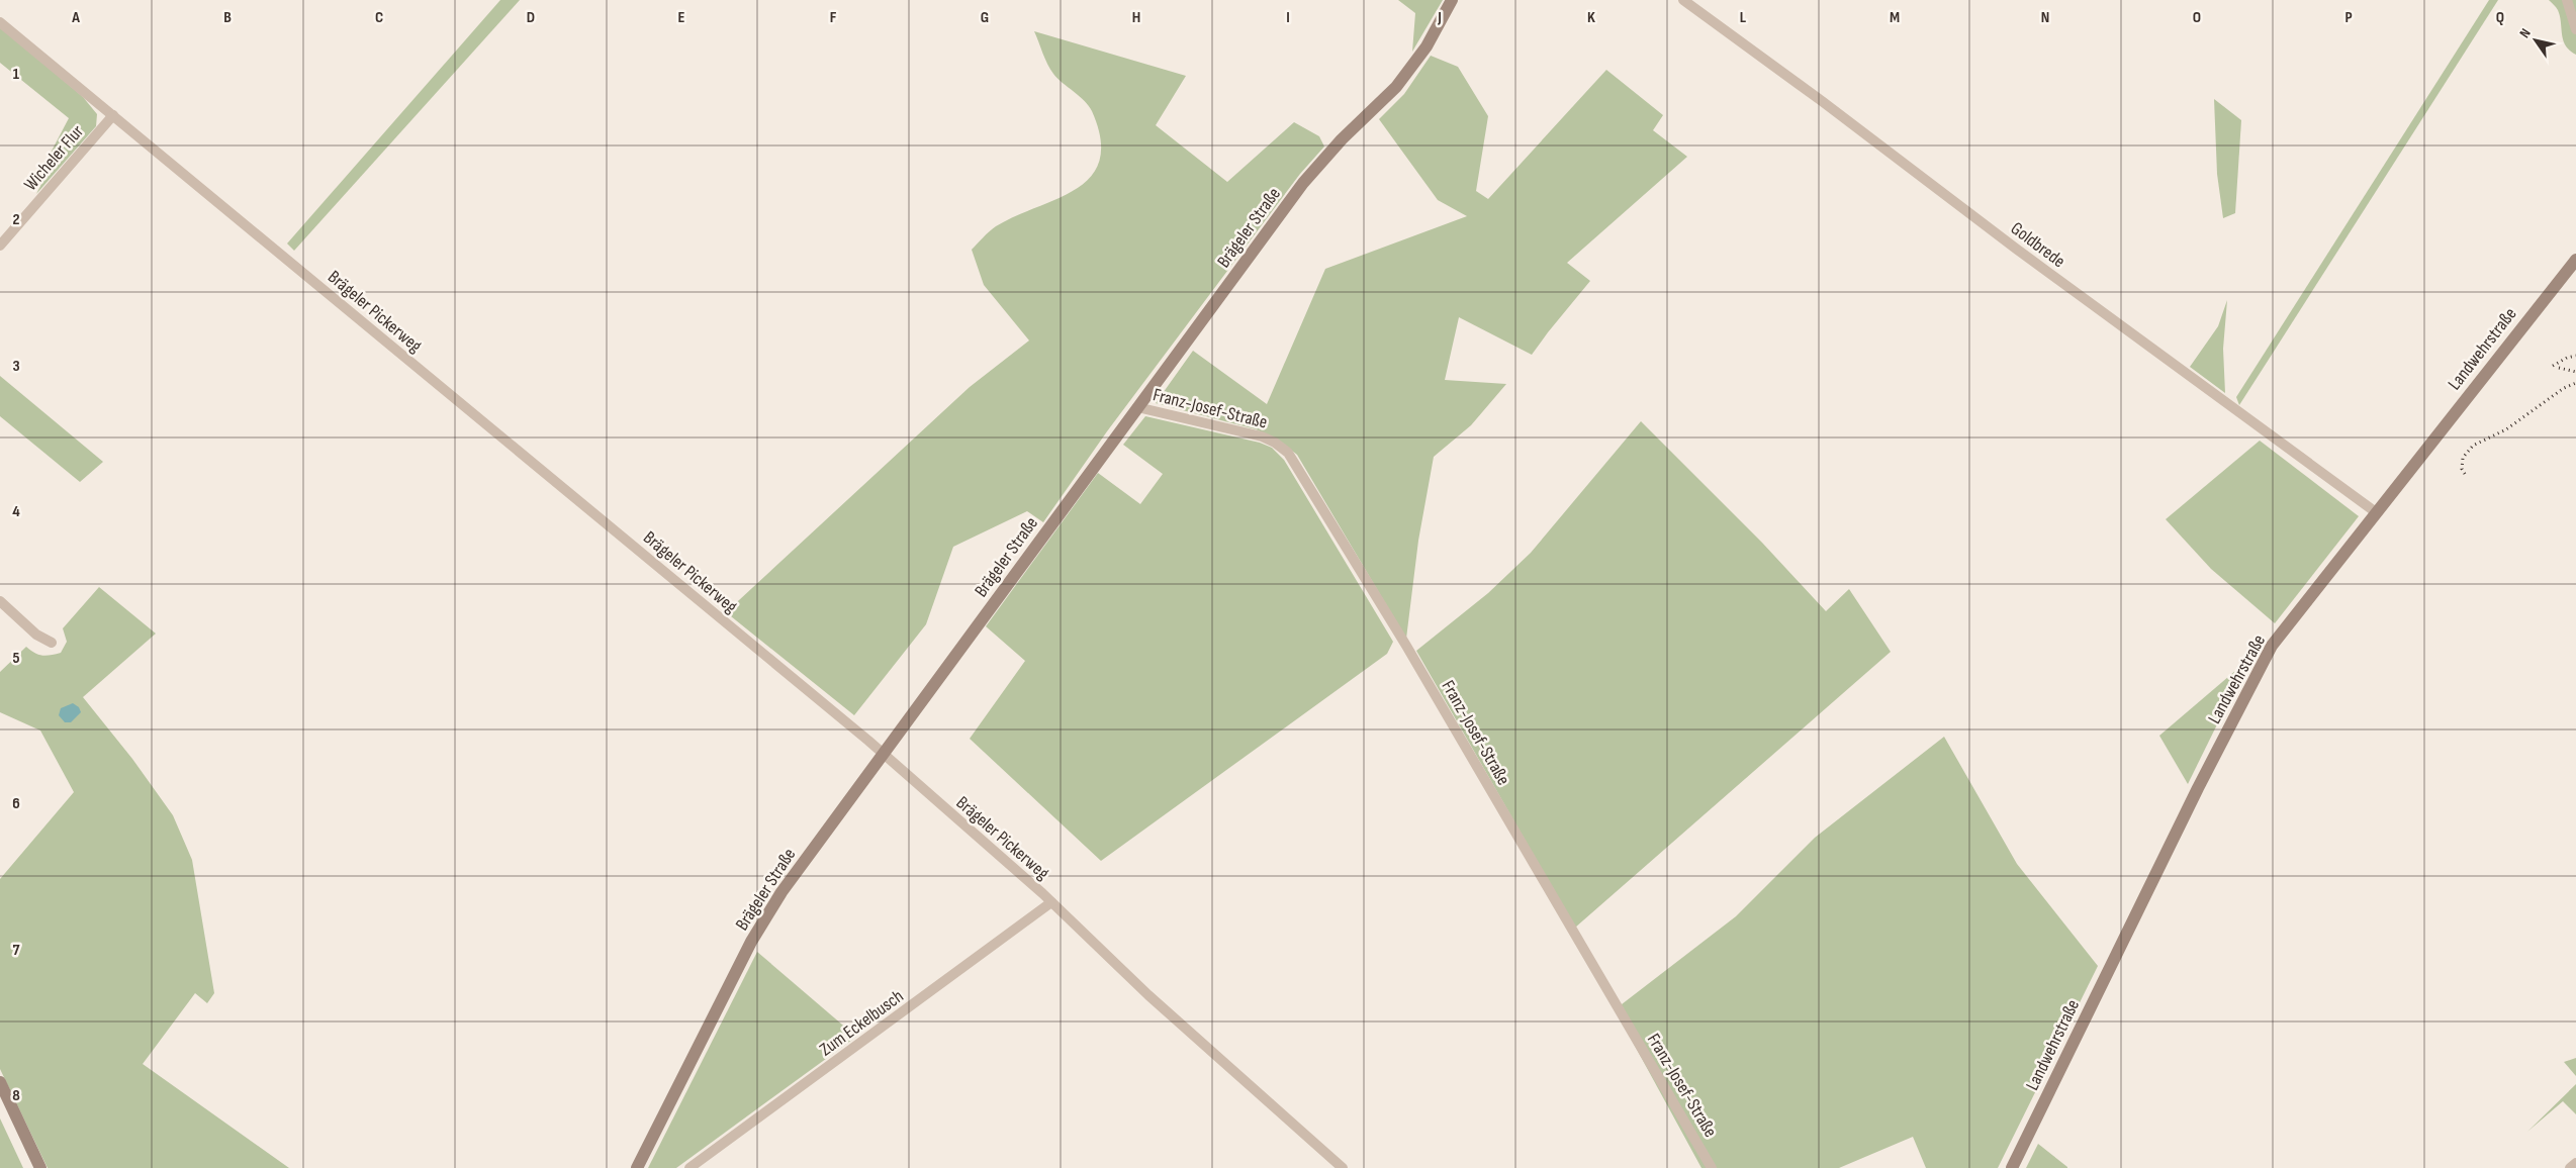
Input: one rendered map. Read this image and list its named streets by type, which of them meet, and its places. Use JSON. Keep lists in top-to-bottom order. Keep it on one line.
{"streets":{"street":["Wicheler Flur","Brägeler Straße","Goldbrede","Brägeler Pickerweg","Landwehrstraße","Franz-Josef-Straße","Zum Eckelbusch"]},"crossings":[["Wicheler Flur","Brägeler Pickerweg"],["Brägeler Straße","Brägeler Pickerweg"],["Brägeler Straße","Franz-Josef-Straße"],["Goldbrede","Landwehrstraße"],["Brägeler Pickerweg","Zum Eckelbusch"]],"north":"top left","grid":{"columns":["A","B","C","D","E","F","G","H","I","J","K","L","M","N","O","P","Q"],"rows":["1","2","3","4","5","6","7","8"]}}
